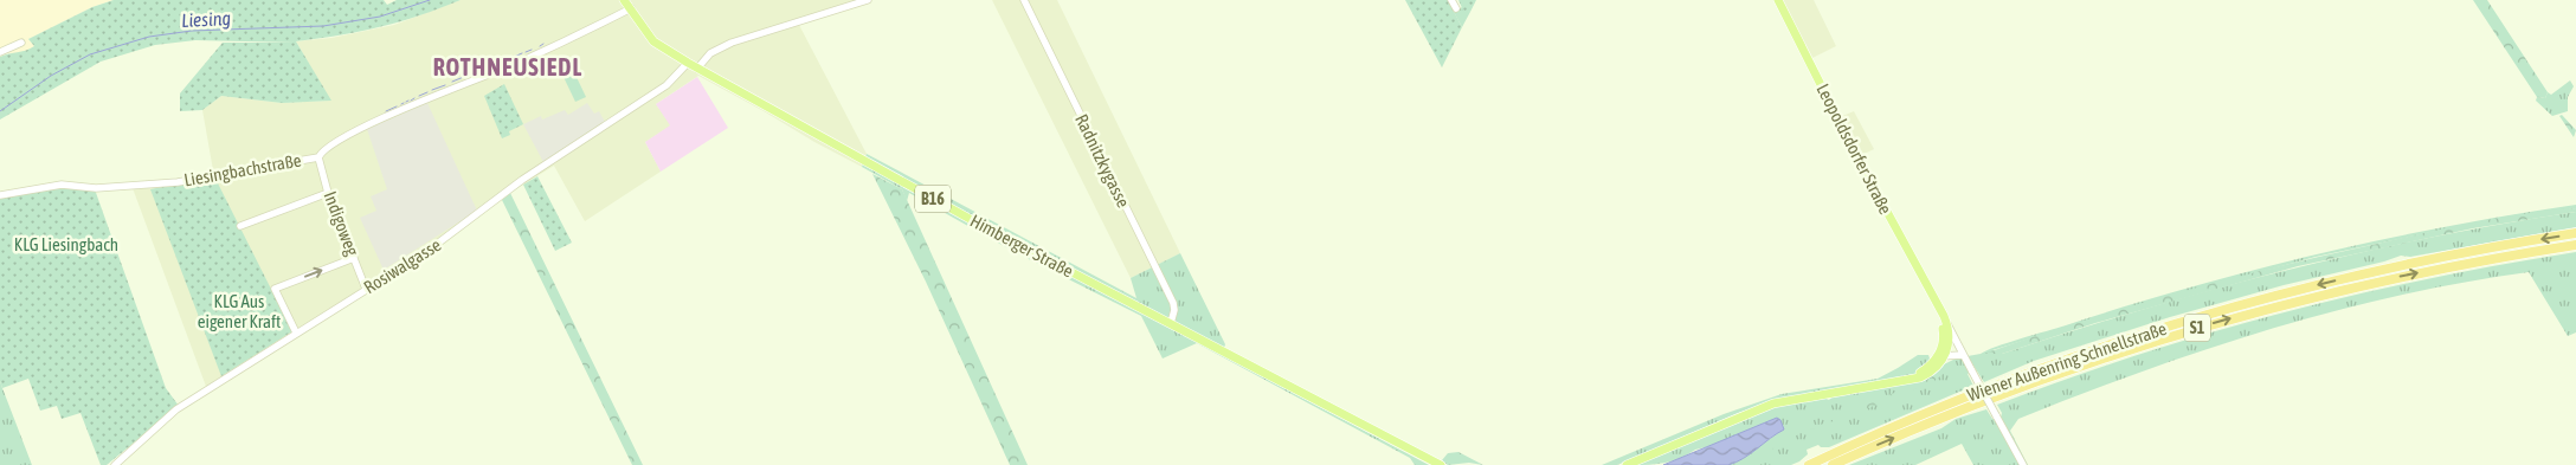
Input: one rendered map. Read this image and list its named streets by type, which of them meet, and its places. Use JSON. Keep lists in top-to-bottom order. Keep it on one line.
{"streets":{"highway":["S1","Wiener Außenring Schnellstraße"],"main road":["Leopoldsdorfer Straße","B16","Himberger Straße"],"street":["Radnitzkygasse","Liesingbachstraße","Indigoweg","Rosiwalgasse"]},"crossings":[["Radnitzkygasse","Himberger Straße"],["Liesingbachstraße","Indigoweg"],["Liesingbachstraße","Himberger Straße"],["Indigoweg","Rosiwalgasse"],["Himberger Straße","Rosiwalgasse"]],"districts":["ROTHNEUSIEDL"],"water":["Liesing"],"parks":["KLG Liesingbach","KLG Aus eigener Kraft"]}
